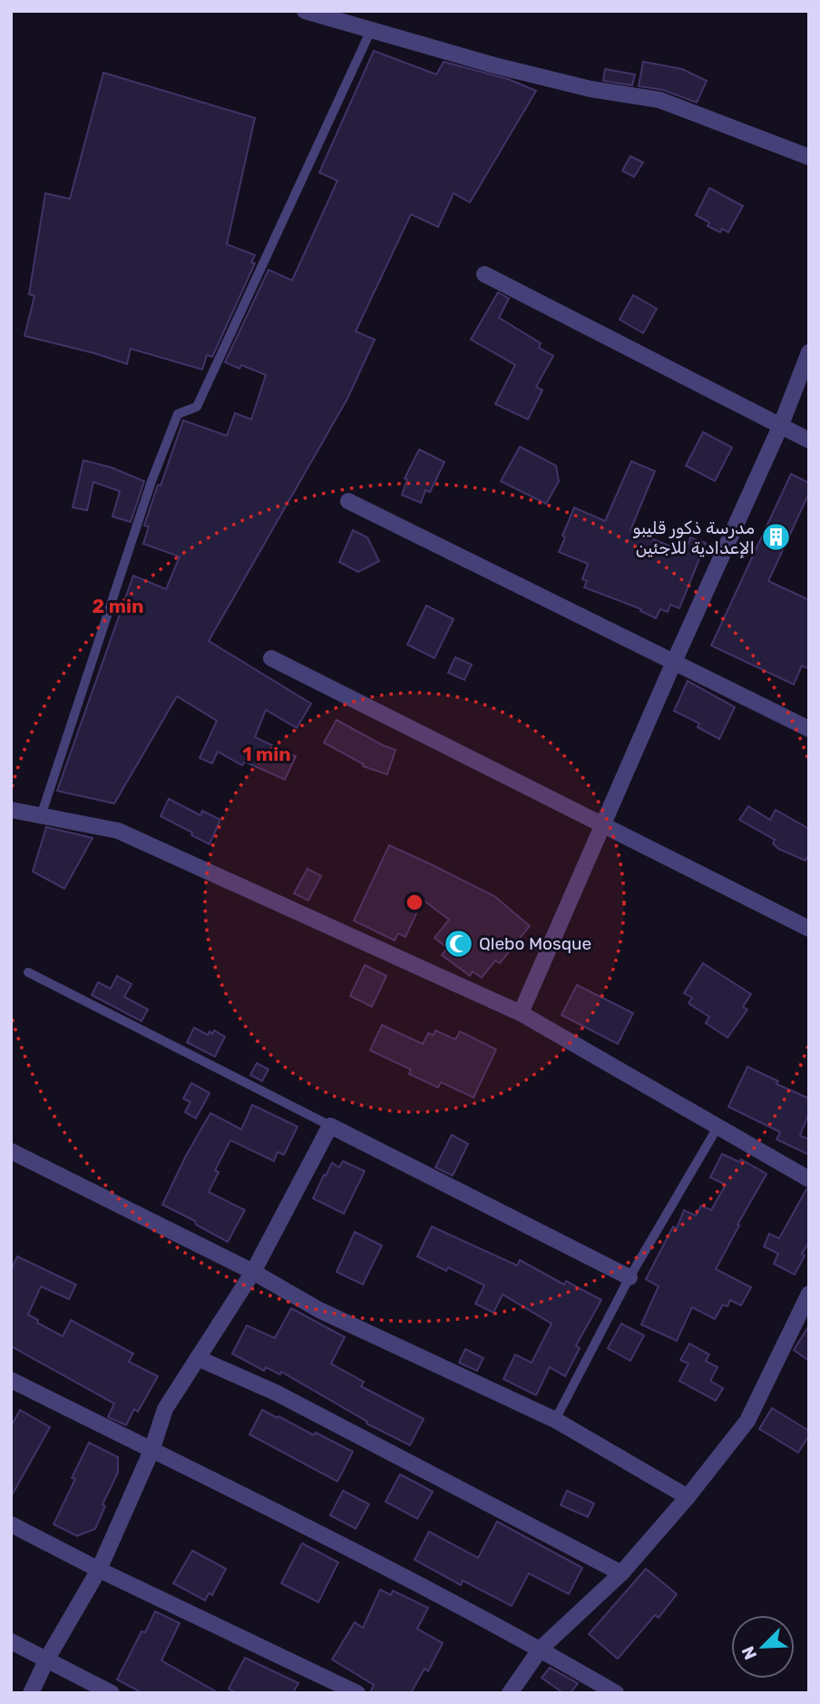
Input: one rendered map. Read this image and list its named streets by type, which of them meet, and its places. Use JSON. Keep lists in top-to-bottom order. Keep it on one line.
{"places":{"building":["مدرسة ذكور قليبو الإعدادية للاجئين"],"mosque":["Qlebo Mosque"]},"north":"bottom left","rings":["2 min","1 min"]}
